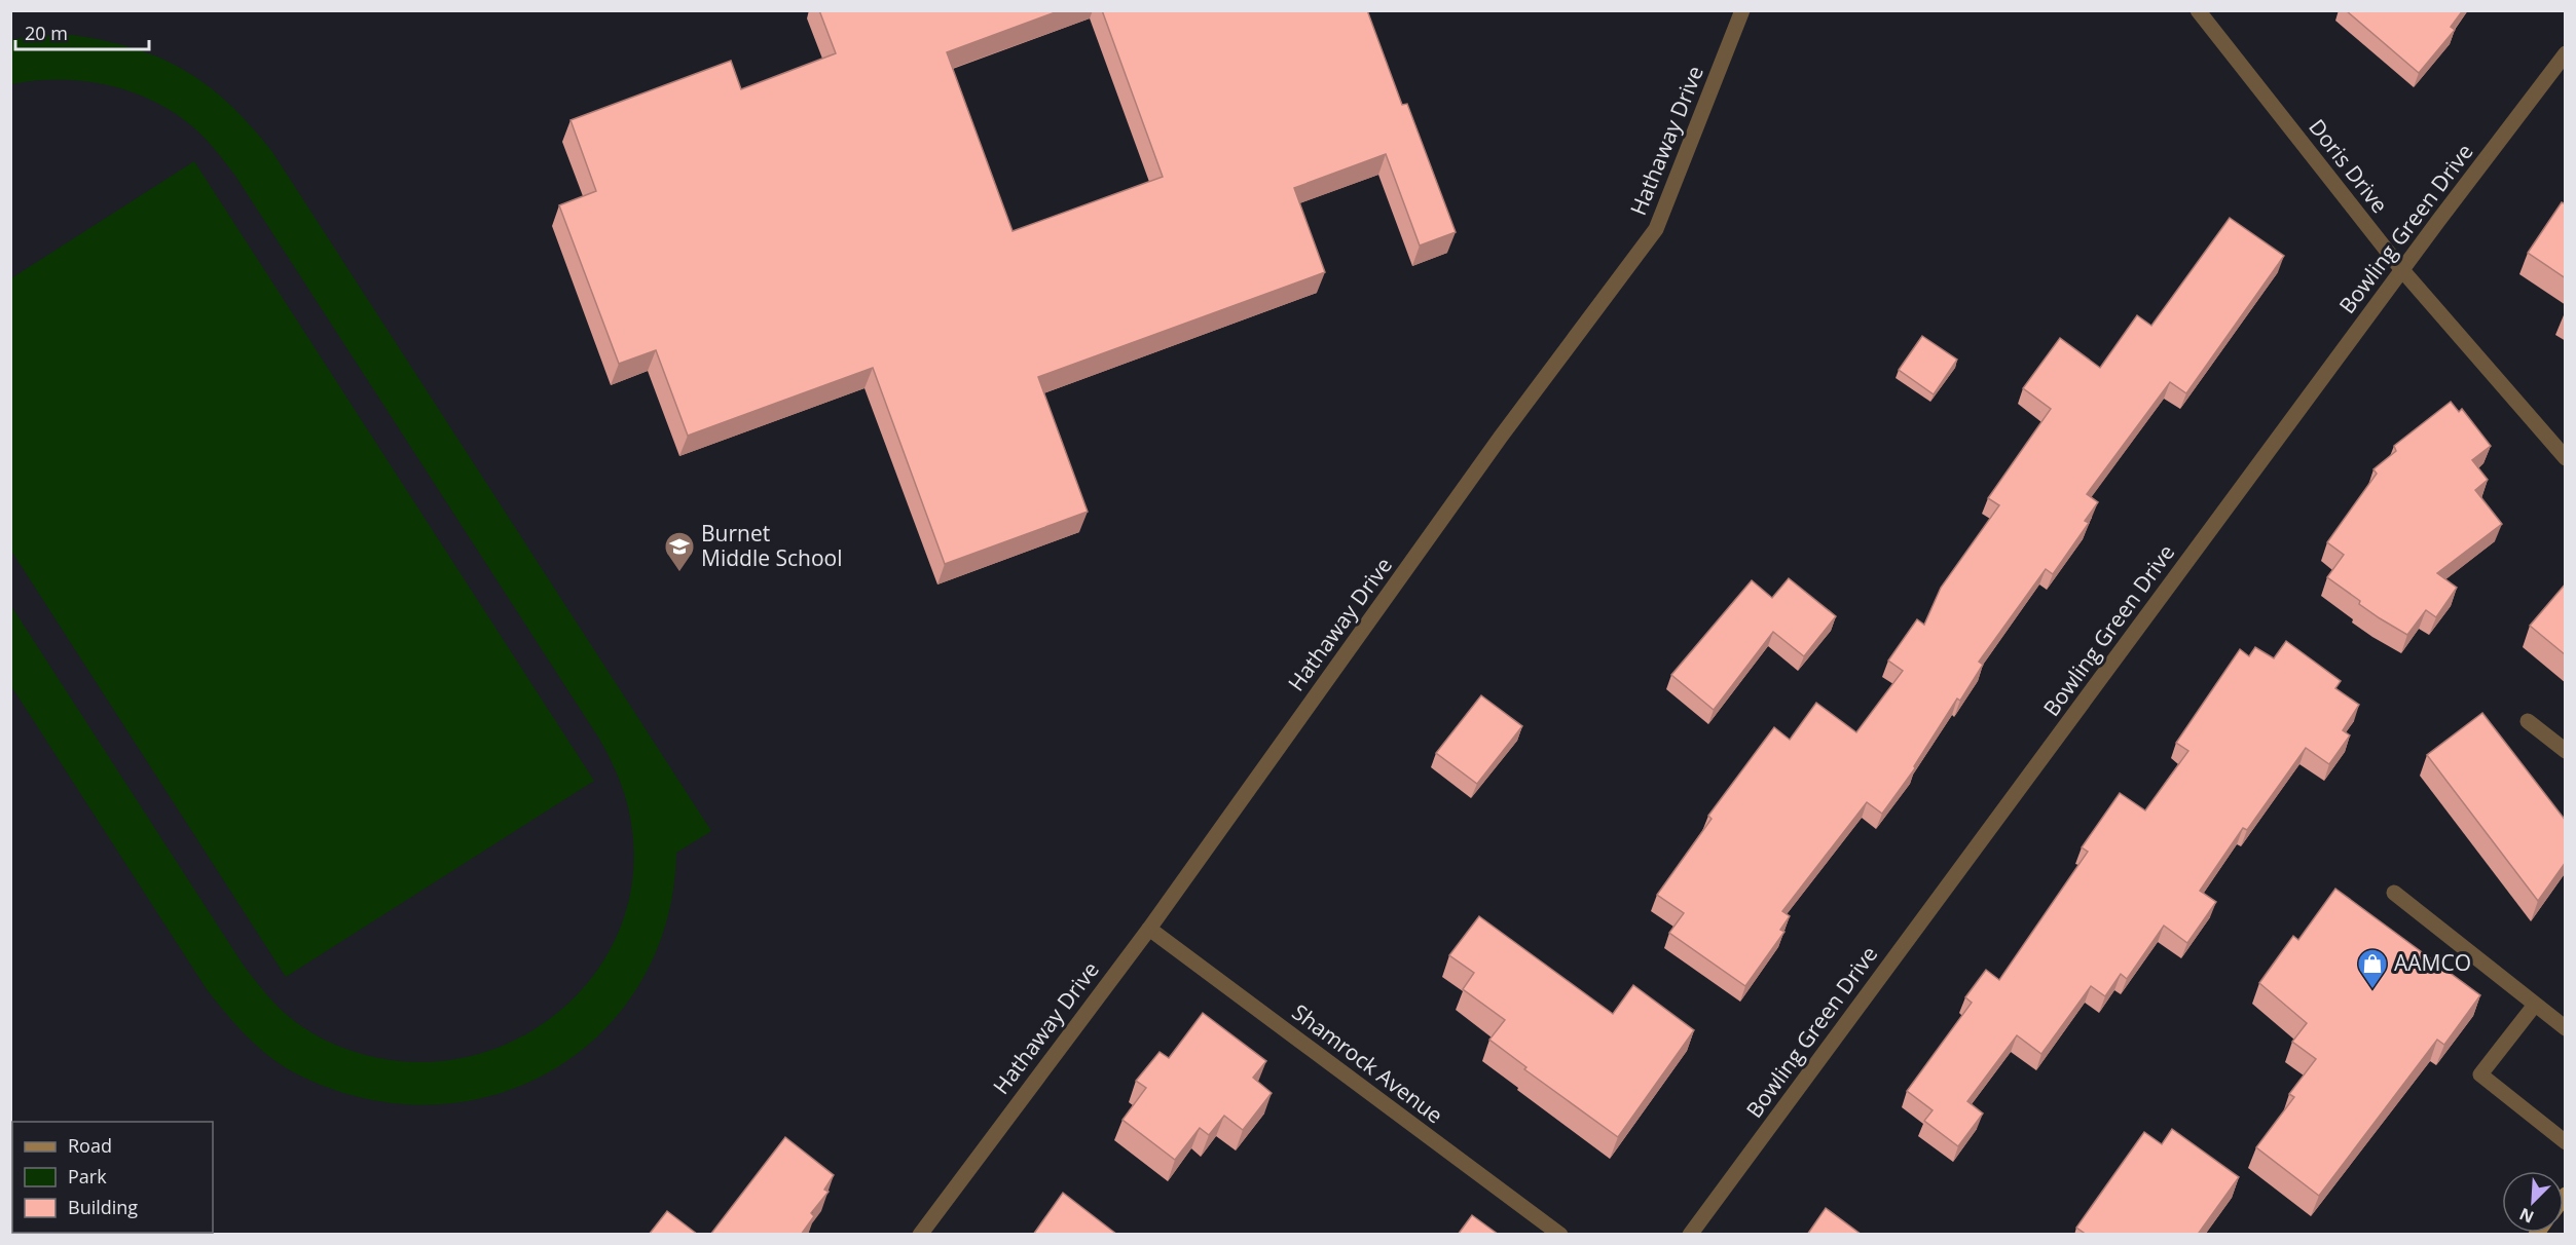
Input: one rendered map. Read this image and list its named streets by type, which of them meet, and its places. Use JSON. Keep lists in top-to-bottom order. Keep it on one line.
{"streets":{"street":["Hathaway Drive","Doris Drive","Bowling Green Drive","Shamrock Avenue"]},"crossings":[["Hathaway Drive","Shamrock Avenue"],["Doris Drive","Bowling Green Drive"]],"places":{"school or university":["Burnet Middle School"],"shop":["AAMCO"]},"legend":["Road","Park","Building"],"scale_bar":"20 m","north":"bottom left"}
